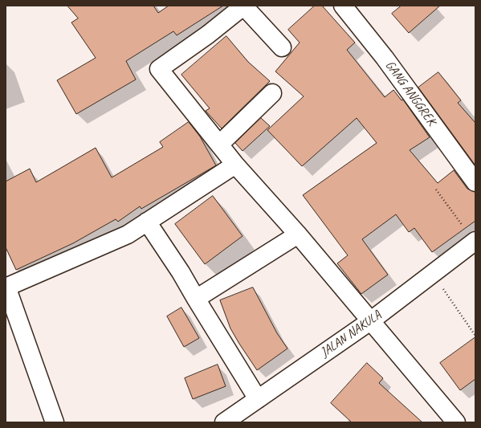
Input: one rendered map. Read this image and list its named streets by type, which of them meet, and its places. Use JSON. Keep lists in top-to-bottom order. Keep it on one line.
{"streets":{"street":["GANG ANGGREK","JALAN NAKULA"]}}
